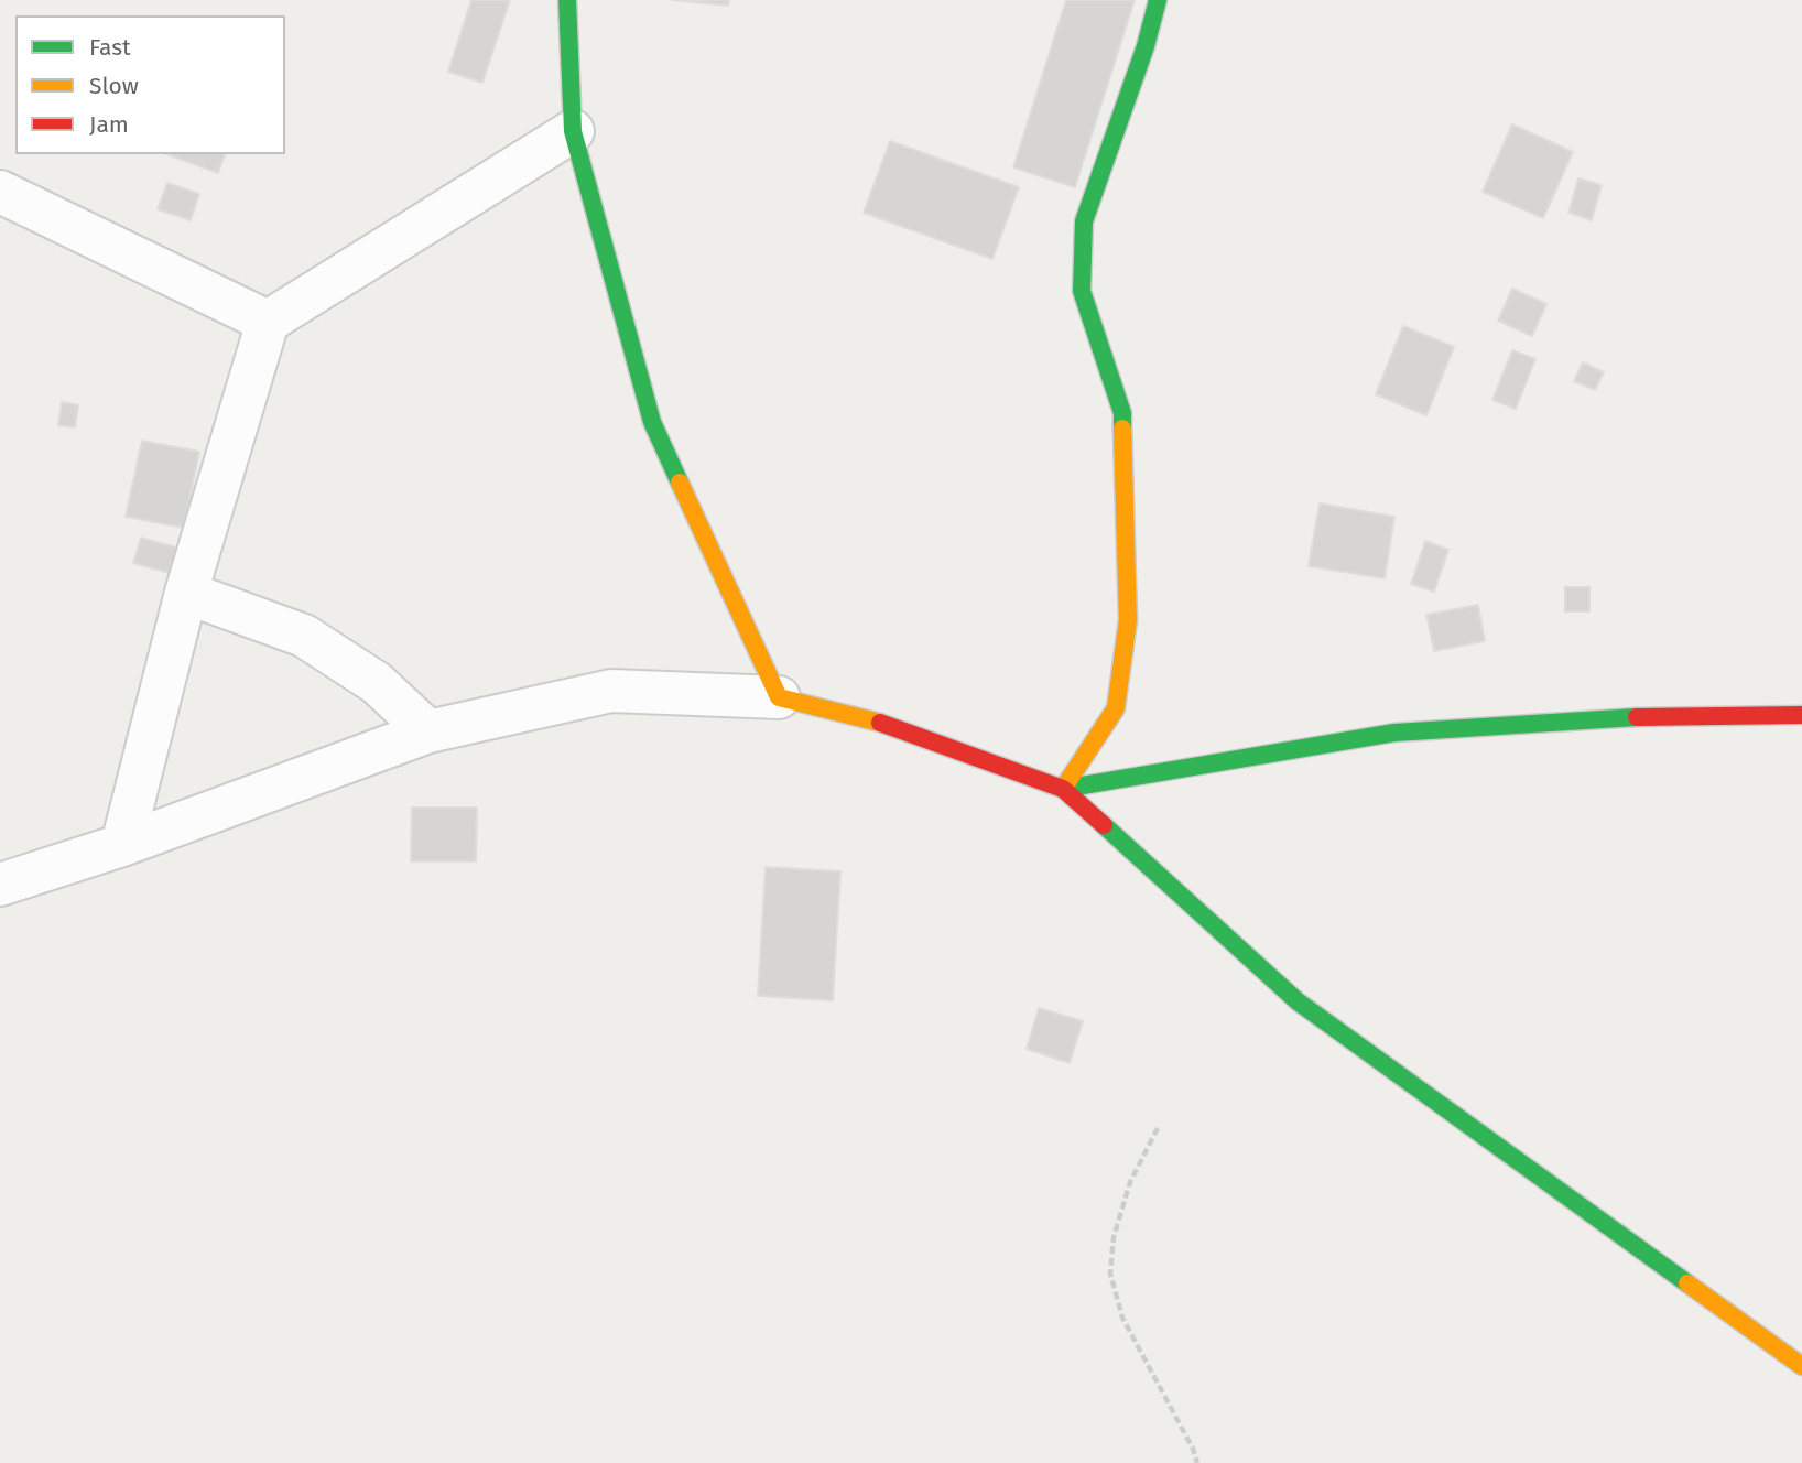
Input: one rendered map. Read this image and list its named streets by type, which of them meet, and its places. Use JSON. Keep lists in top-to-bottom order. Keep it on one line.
{"legend":["Fast","Slow","Jam"]}
